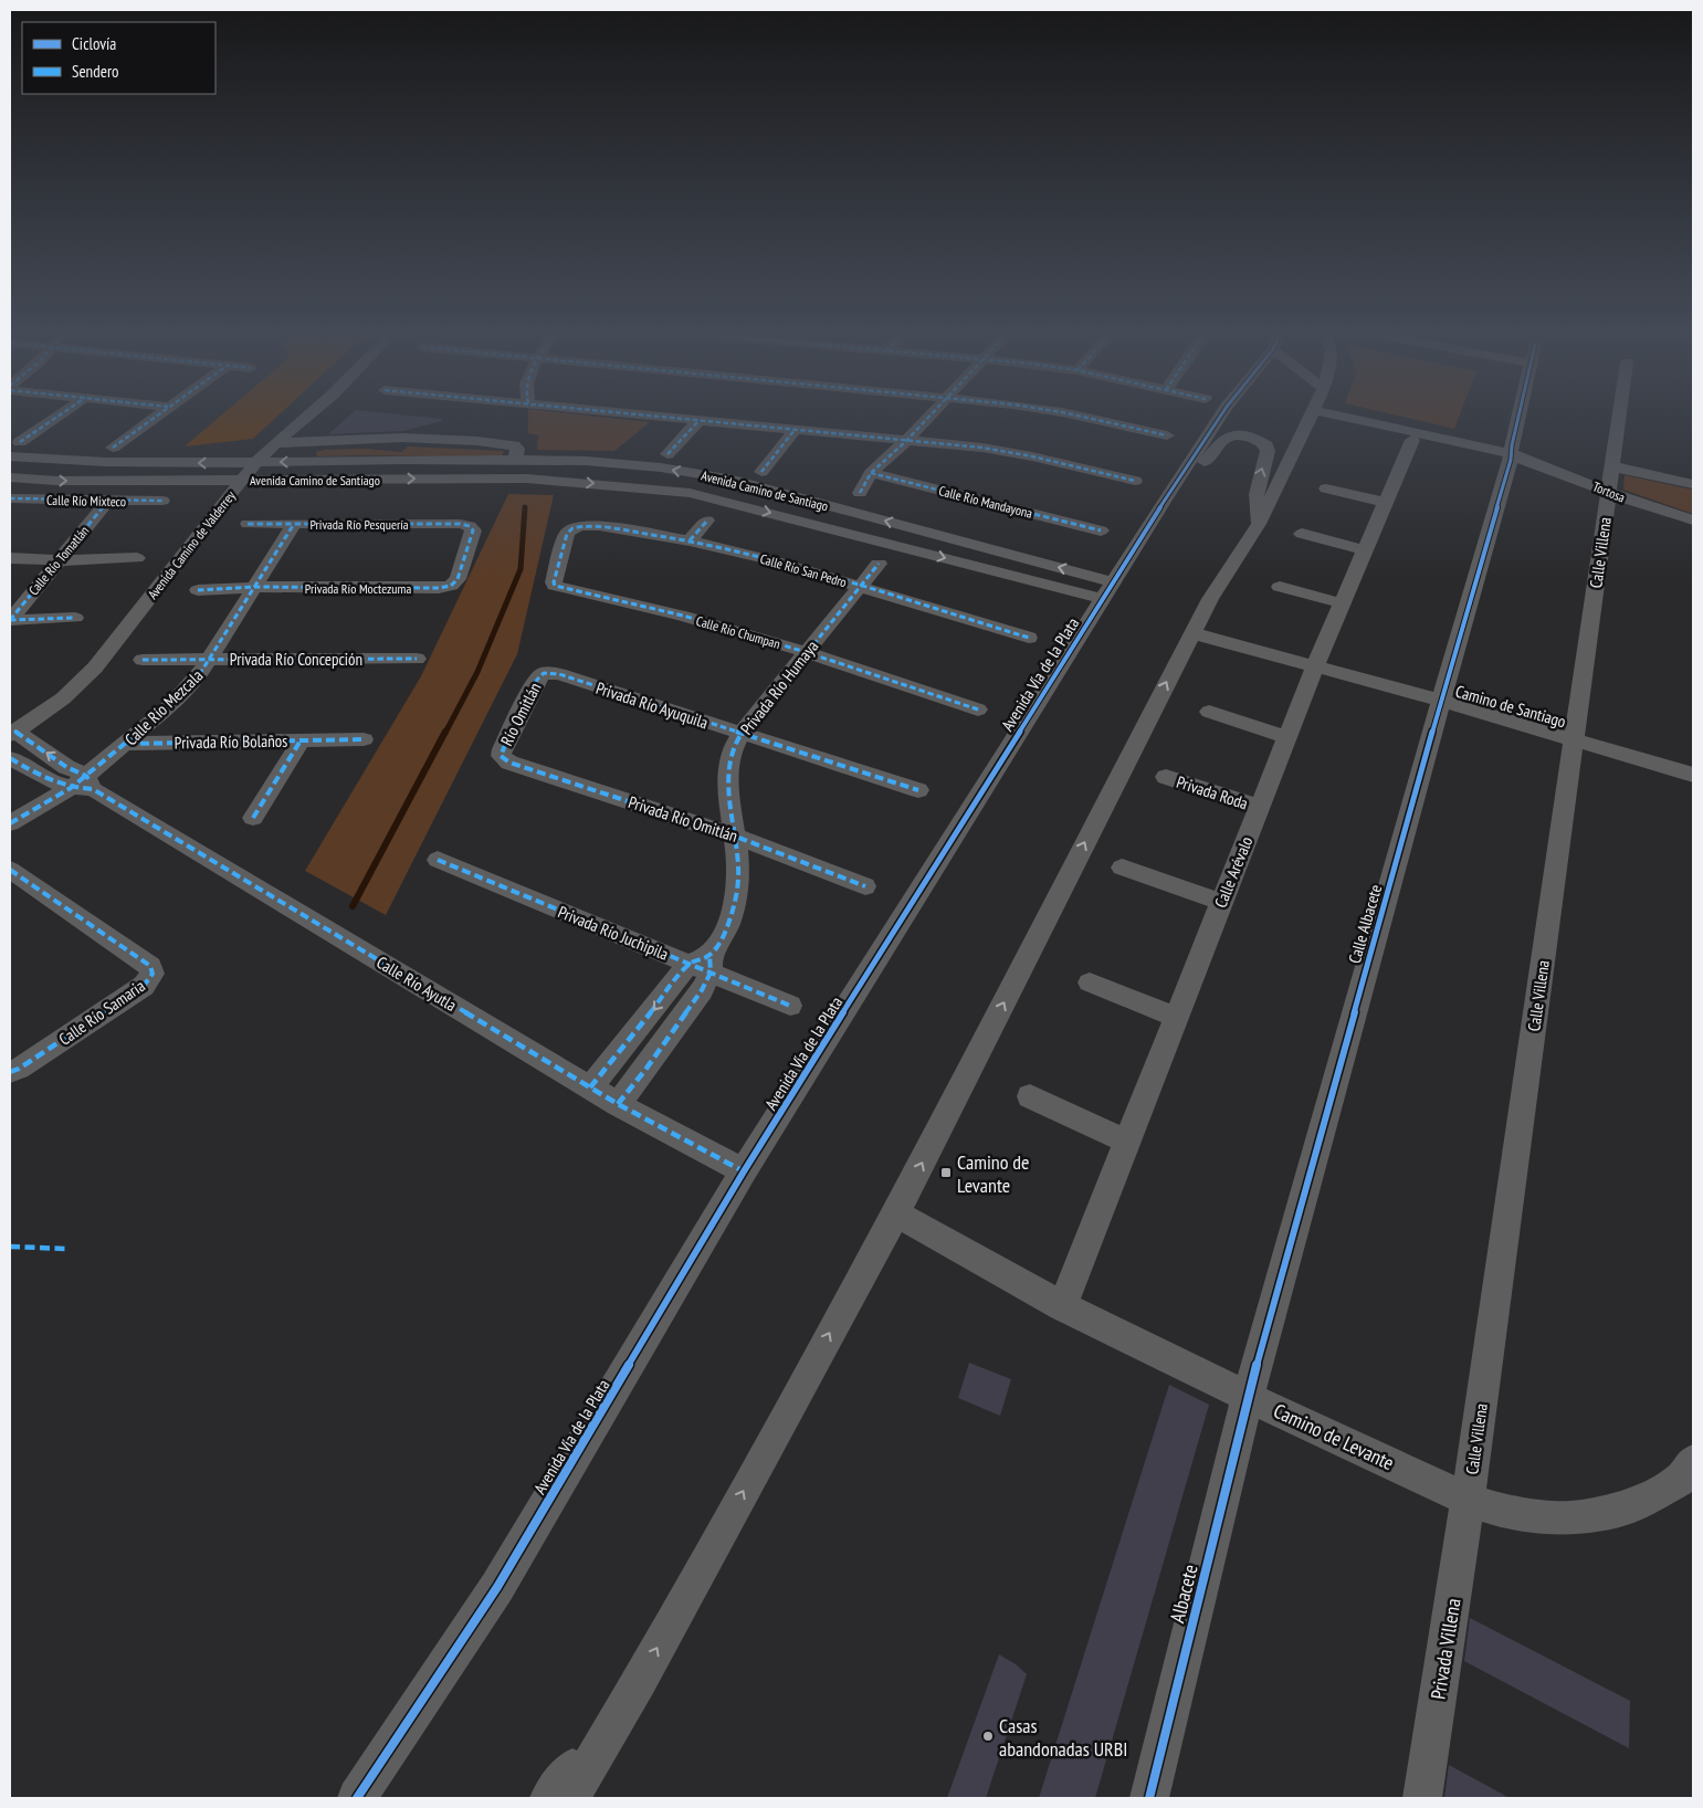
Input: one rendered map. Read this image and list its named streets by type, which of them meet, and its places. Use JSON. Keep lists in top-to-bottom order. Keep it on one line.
{"streets":{"street":["Avenida Camino de Santiago","Tortosa","Calle Río Mixteco","Calle Río Mandayona","Privada Río Pesquería","Avenida Camino de Valderrey","Calle Villena","Calle Río Tomatlán","Calle Río San Pedro","Privada Río Moctezuma","Calle Río Chumpan","Privada Río Concepción","Avenida Vía de la Plata","Privada Río Humaya","Privada Río Ayuquila","Camino de Santiago","Calle Río Mezcala","Río Omitlán","Privada Río Bolaños","Privada Roda","Privada Río Omitlán","Calle Arévalo","Calle Albacete","Privada Río Juchipila","Calle Río Ayutla","Calle Río Samaria","Camino de Levante","Albacete","Privada Villena"]},"crossings":[["Avenida Camino de Santiago","Avenida Camino de Valderrey"],["Avenida Camino de Santiago","Avenida Vía de la Plata"],["Tortosa","Calle Villena"],["Tortosa","Calle Arévalo"],["Tortosa","Calle Albacete"],["Calle Río Mixteco","Calle Río Tomatlán"],["Privada Río Pesquería","Privada Río Moctezuma"],["Privada Río Pesquería","Calle Río Mezcala"],["Avenida Camino de Valderrey","Calle Río Ayutla"],["Calle Villena","Camino de Santiago"],["Calle Villena","Camino de Levante"],["Calle Villena","Privada Villena"],["Calle Río San Pedro","Calle Río Chumpan"],["Calle Río San Pedro","Privada Río Humaya"],["Privada Río Moctezuma","Calle Río Mezcala"],["Calle Río Chumpan","Privada Río Humaya"],["Privada Río Concepción","Calle Río Mezcala"],["Avenida Vía de la Plata","Calle Río Ayutla"],["Privada Río Humaya","Privada Río Ayuquila"],["Privada Río Humaya","Privada Río Omitlán"],["Privada Río Humaya","Privada Río Juchipila"],["Privada Río Humaya","Calle Río Ayutla"],["Privada Río Ayuquila","Río Omitlán"],["Camino de Santiago","Calle Arévalo"],["Camino de Santiago","Calle Albacete"],["Calle Río Mezcala","Privada Río Bolaños"],["Calle Río Mezcala","Calle Río Ayutla"],["Río Omitlán","Privada Río Omitlán"],["Privada Roda","Calle Arévalo"],["Calle Arévalo","Camino de Levante"],["Calle Albacete","Camino de Levante"],["Calle Albacete","Albacete"],["Camino de Levante","Albacete"],["Camino de Levante","Privada Villena"]],"places":{"transit":["Camino de Levante"],"other":["Casas abandonadas URBI"]},"legend":["Ciclovía","Sendero"]}
